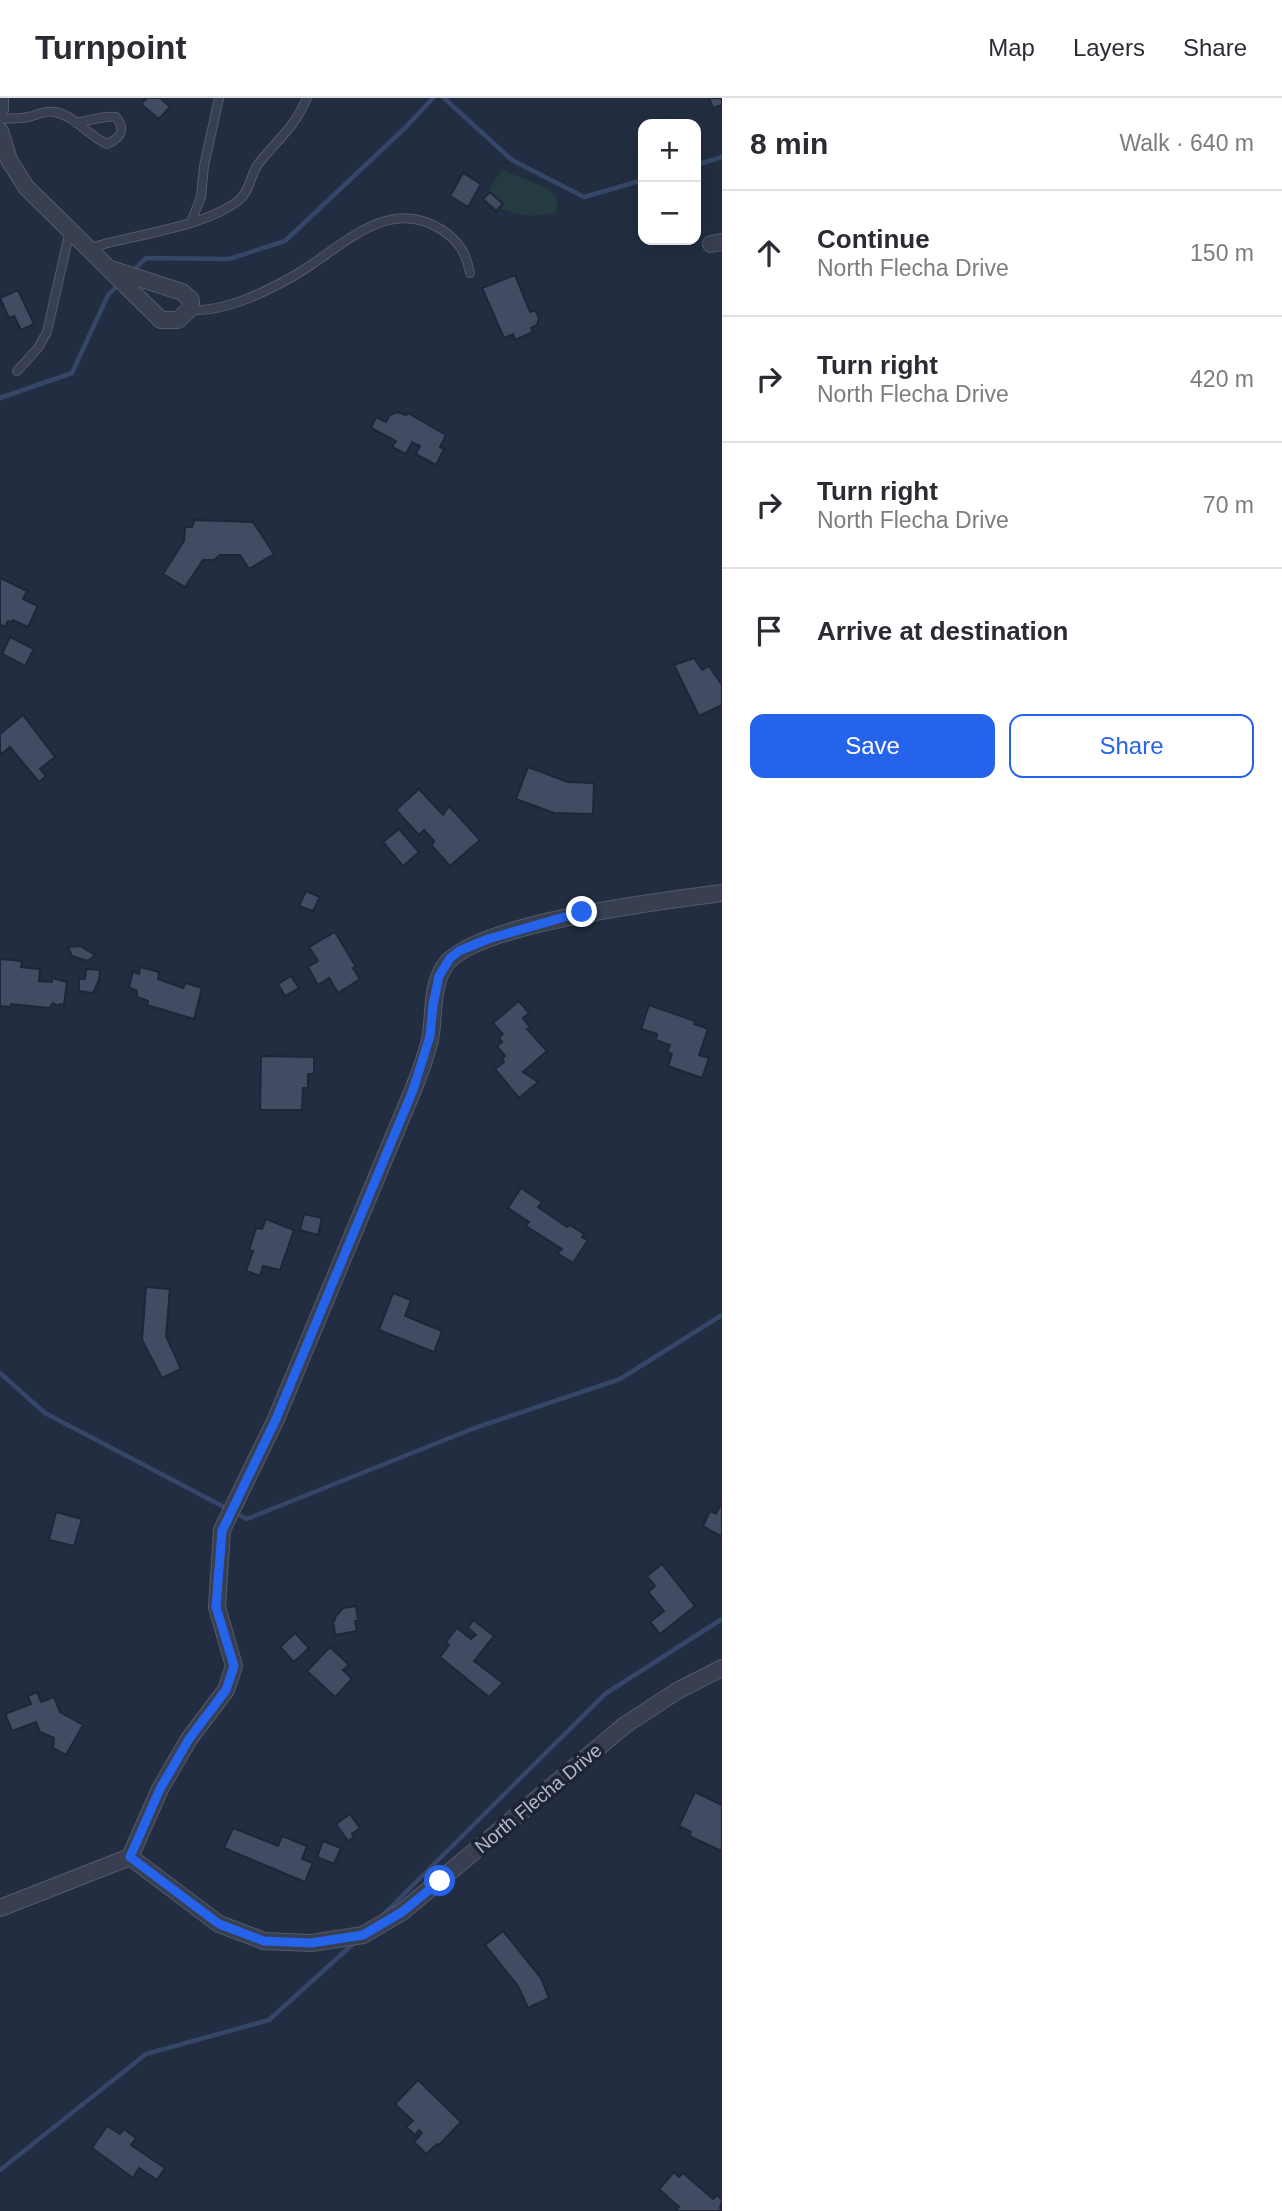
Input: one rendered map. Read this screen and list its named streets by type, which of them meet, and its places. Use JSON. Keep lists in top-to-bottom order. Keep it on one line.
{"streets":{"street":["North Flecha Drive"]},"page":{"header":"Turnpoint","nav":["Map","Layers","Share"],"heading":["8 min","Walk · 640 m"],"map_buttons":["+","−"],"list":[["Continue","North Flecha Drive","150 m"],["Turn right","North Flecha Drive","420 m"],["Turn right","North Flecha Drive","70 m"],"Arrive at destination"],"buttons":["Save","Share"]}}
